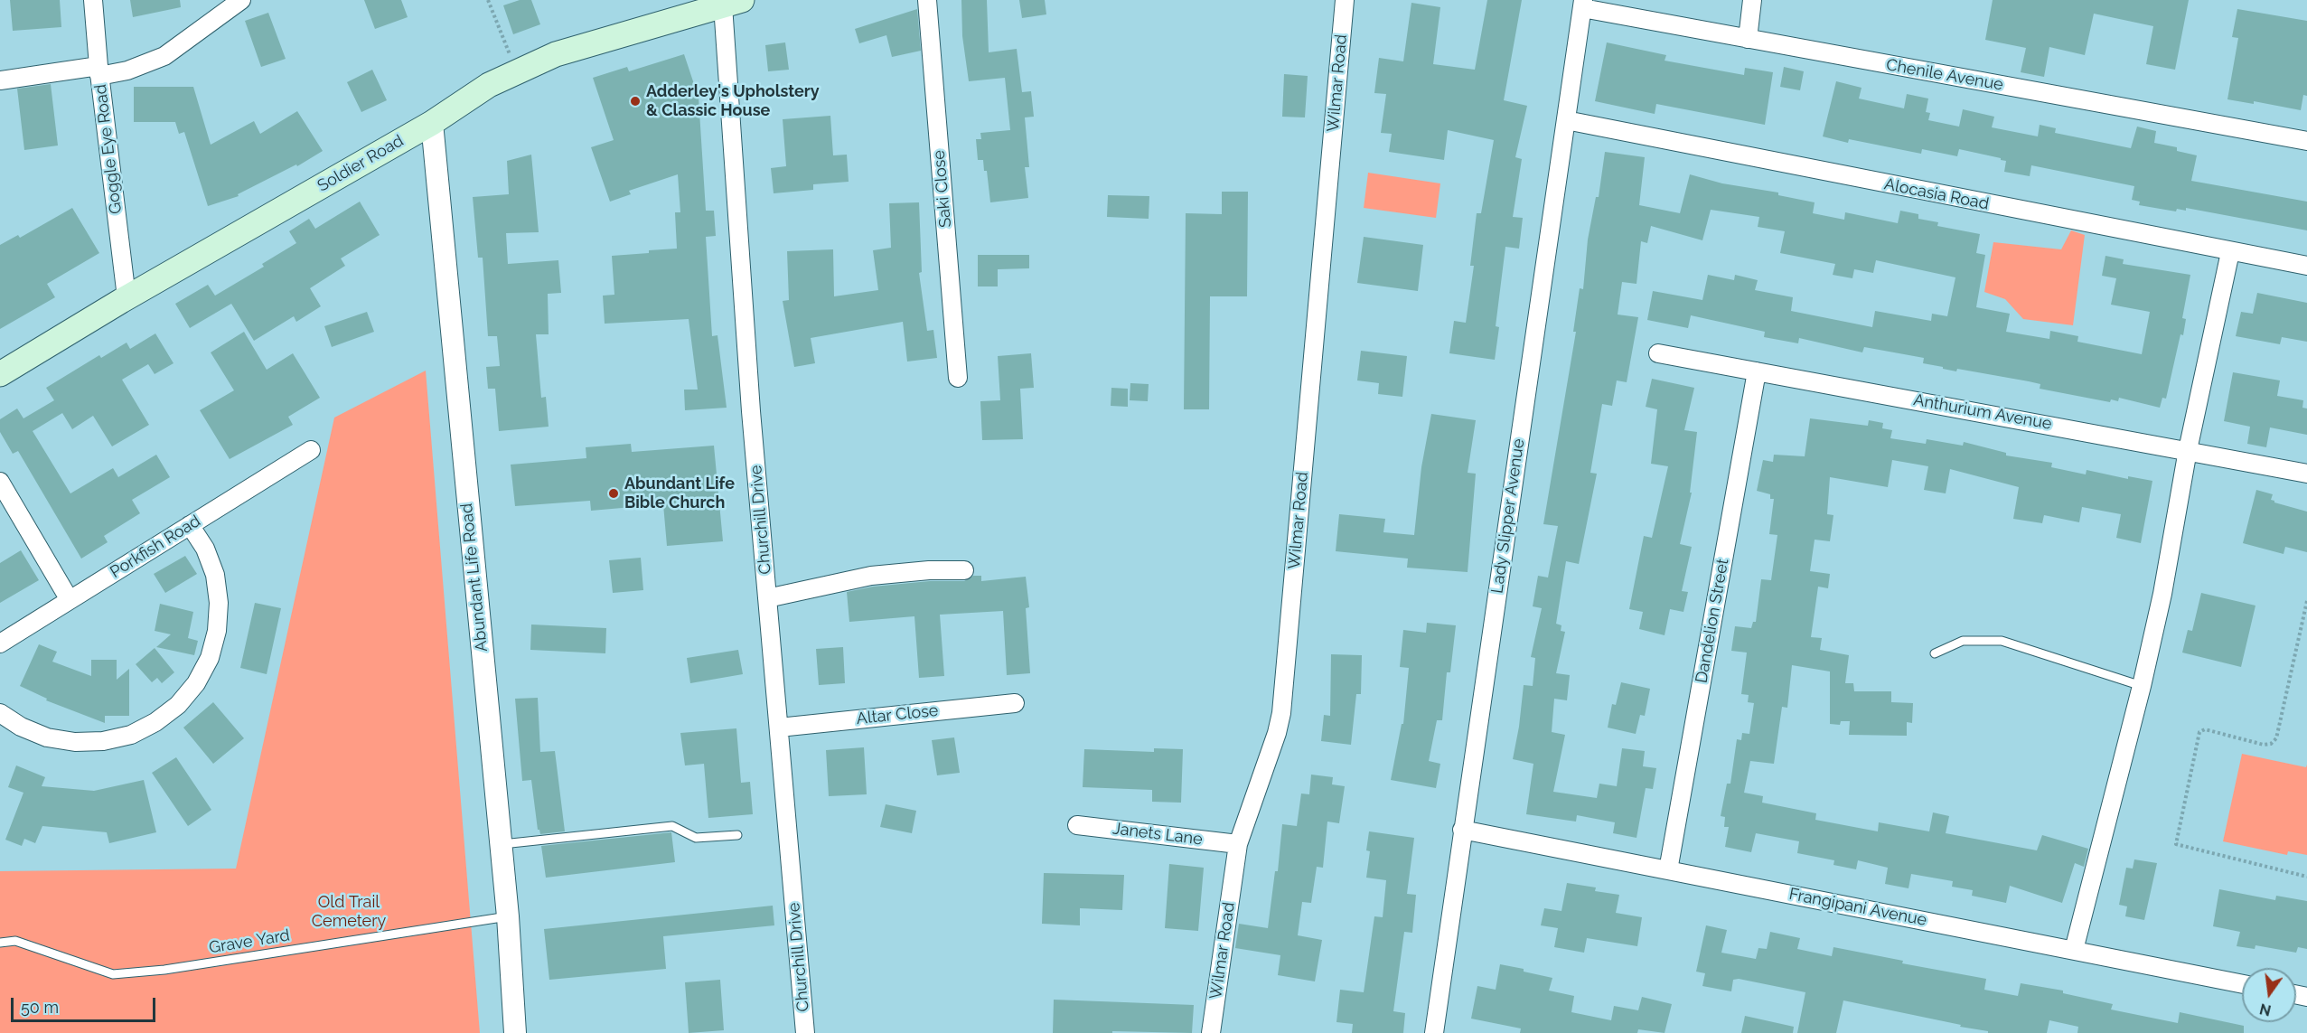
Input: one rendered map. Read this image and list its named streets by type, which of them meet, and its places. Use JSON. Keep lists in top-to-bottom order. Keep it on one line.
{"streets":{"main road":["Soldier Road"],"street":["Chenile Avenue","Wilmar Road","Goggle Eye Road","Saki Close","Alocasia Road","Anthurium Avenue","Lady Slipper Avenue","Churchill Drive","Porkfish Road","Abundant Life Road","Dandelion Street","Altar Close","Janets Lane","Frangipani Avenue"],"lane":["Grave Yard"]},"crossings":[["Chenile Avenue","Lady Slipper Avenue"],["Wilmar Road","Janets Lane"],["Goggle Eye Road","Soldier Road"],["Soldier Road","Churchill Drive"],["Soldier Road","Abundant Life Road"],["Alocasia Road","Lady Slipper Avenue"],["Anthurium Avenue","Dandelion Street"],["Lady Slipper Avenue","Frangipani Avenue"],["Churchill Drive","Altar Close"],["Abundant Life Road","Grave Yard"],["Dandelion Street","Frangipani Avenue"]],"parks":["Old Trail Cemetery"],"places":["Adderley's Upholstery & Classic House","Abundant Life Bible Church"],"scale_bar":"50 m","north":"bottom"}
